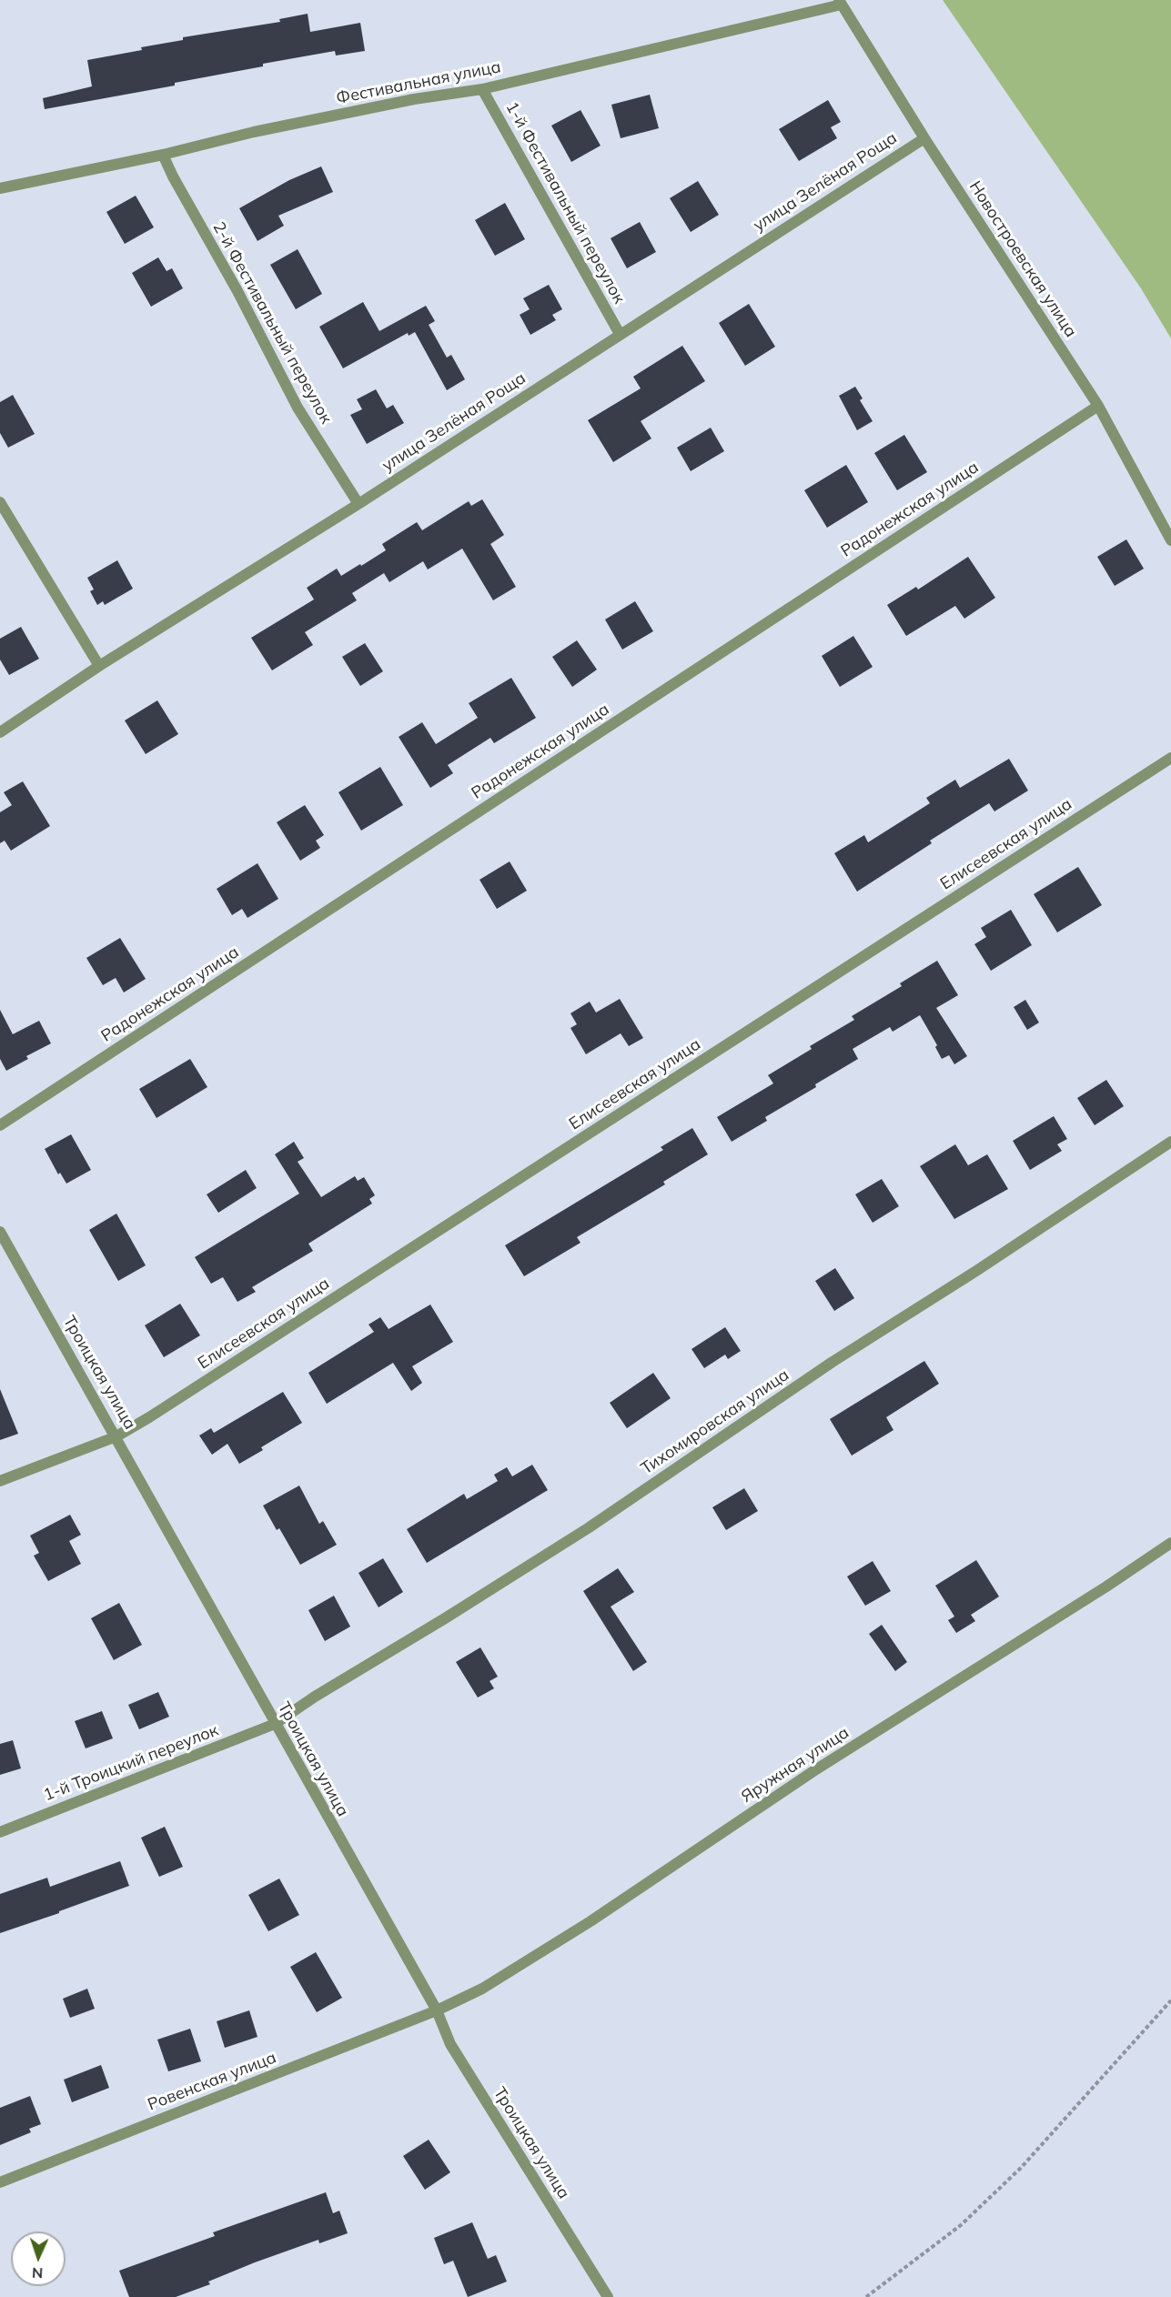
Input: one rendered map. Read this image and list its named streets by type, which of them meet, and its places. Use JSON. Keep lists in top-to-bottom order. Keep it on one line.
{"streets":{"street":["Фестивальная улица","улица Зелёная Роща","1-й Фестивальный переулок","Новостроевская улица","2-й Фестивальный переулок","Радонежская улица","Елисеевская улица","Троицкая улица","Тихомировская улица","1-й Троицкий переулок","Яружная улица","Ровенская улица"]},"crossings":[["Фестивальная улица","1-й Фестивальный переулок"],["Фестивальная улица","Новостроевская улица"],["Фестивальная улица","2-й Фестивальный переулок"],["улица Зелёная Роща","1-й Фестивальный переулок"],["улица Зелёная Роща","Новостроевская улица"],["улица Зелёная Роща","2-й Фестивальный переулок"],["Новостроевская улица","Радонежская улица"],["Елисеевская улица","Троицкая улица"],["Троицкая улица","Тихомировская улица"],["Троицкая улица","1-й Троицкий переулок"],["Троицкая улица","Яружная улица"],["Троицкая улица","Ровенская улица"],["Тихомировская улица","1-й Троицкий переулок"],["Яружная улица","Ровенская улица"]],"north":"bottom"}
